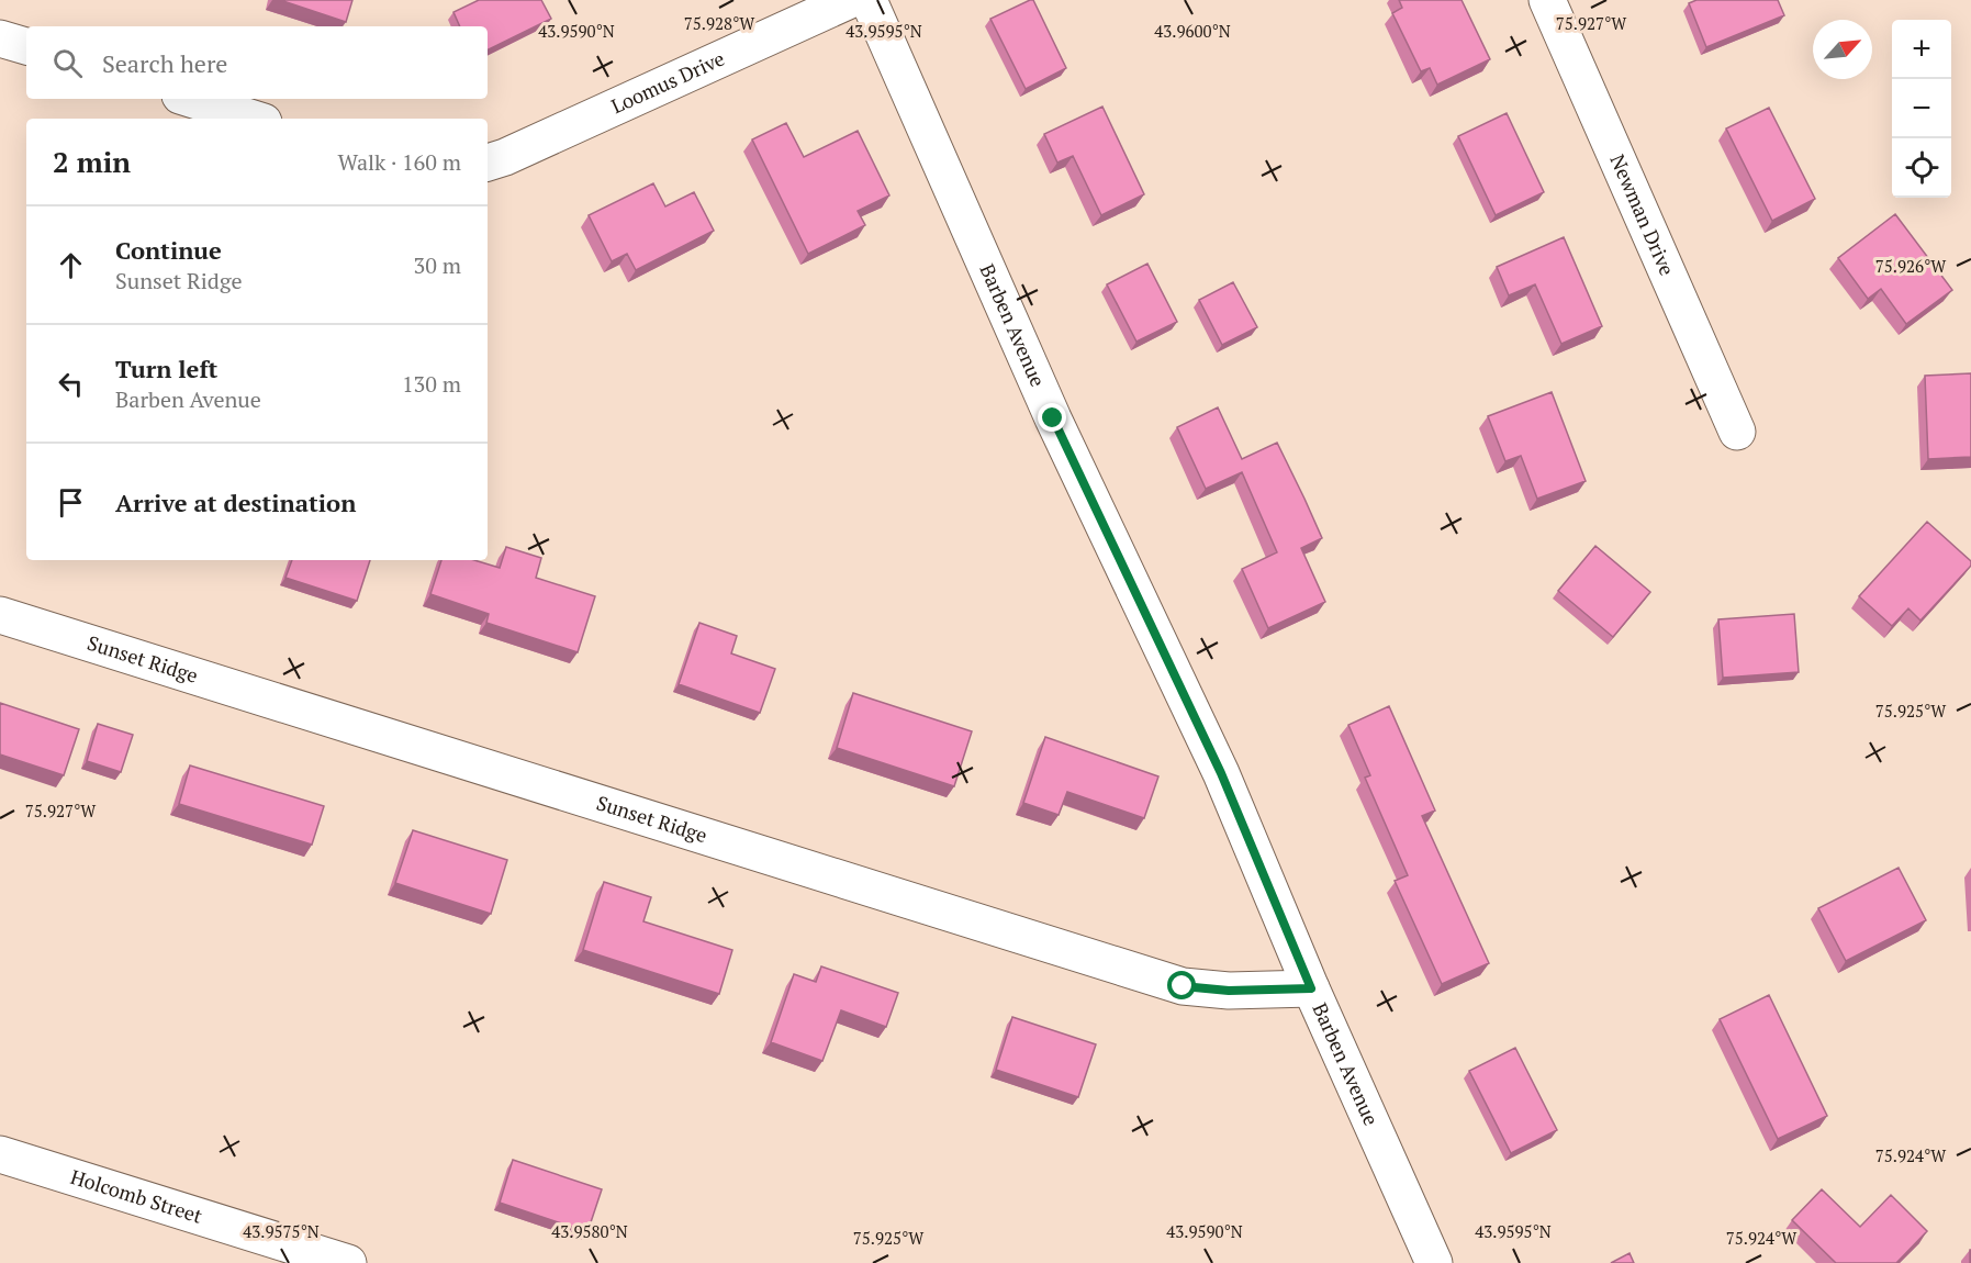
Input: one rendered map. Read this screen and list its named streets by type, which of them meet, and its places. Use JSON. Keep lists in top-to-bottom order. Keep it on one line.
{"streets":{"street":["Loomus Drive","Newman Drive","Barben Avenue","Sunset Ridge","Holcomb Street"]},"crossings":[["Barben Avenue","Sunset Ridge"]],"north":"top right","page":{"map_buttons":["+","−"],"search":"Search here","heading":["2 min","Walk · 160 m"],"list":[["Continue","Sunset Ridge","30 m"],["Turn left","Barben Avenue","130 m"],"Arrive at destination"]},"coordinates":["75.928°W","75.927°W","43.9590°N","43.9595°N","43.9600°N","75.926°W","75.925°W","75.924°W","43.9575°N","43.9580°N"]}
